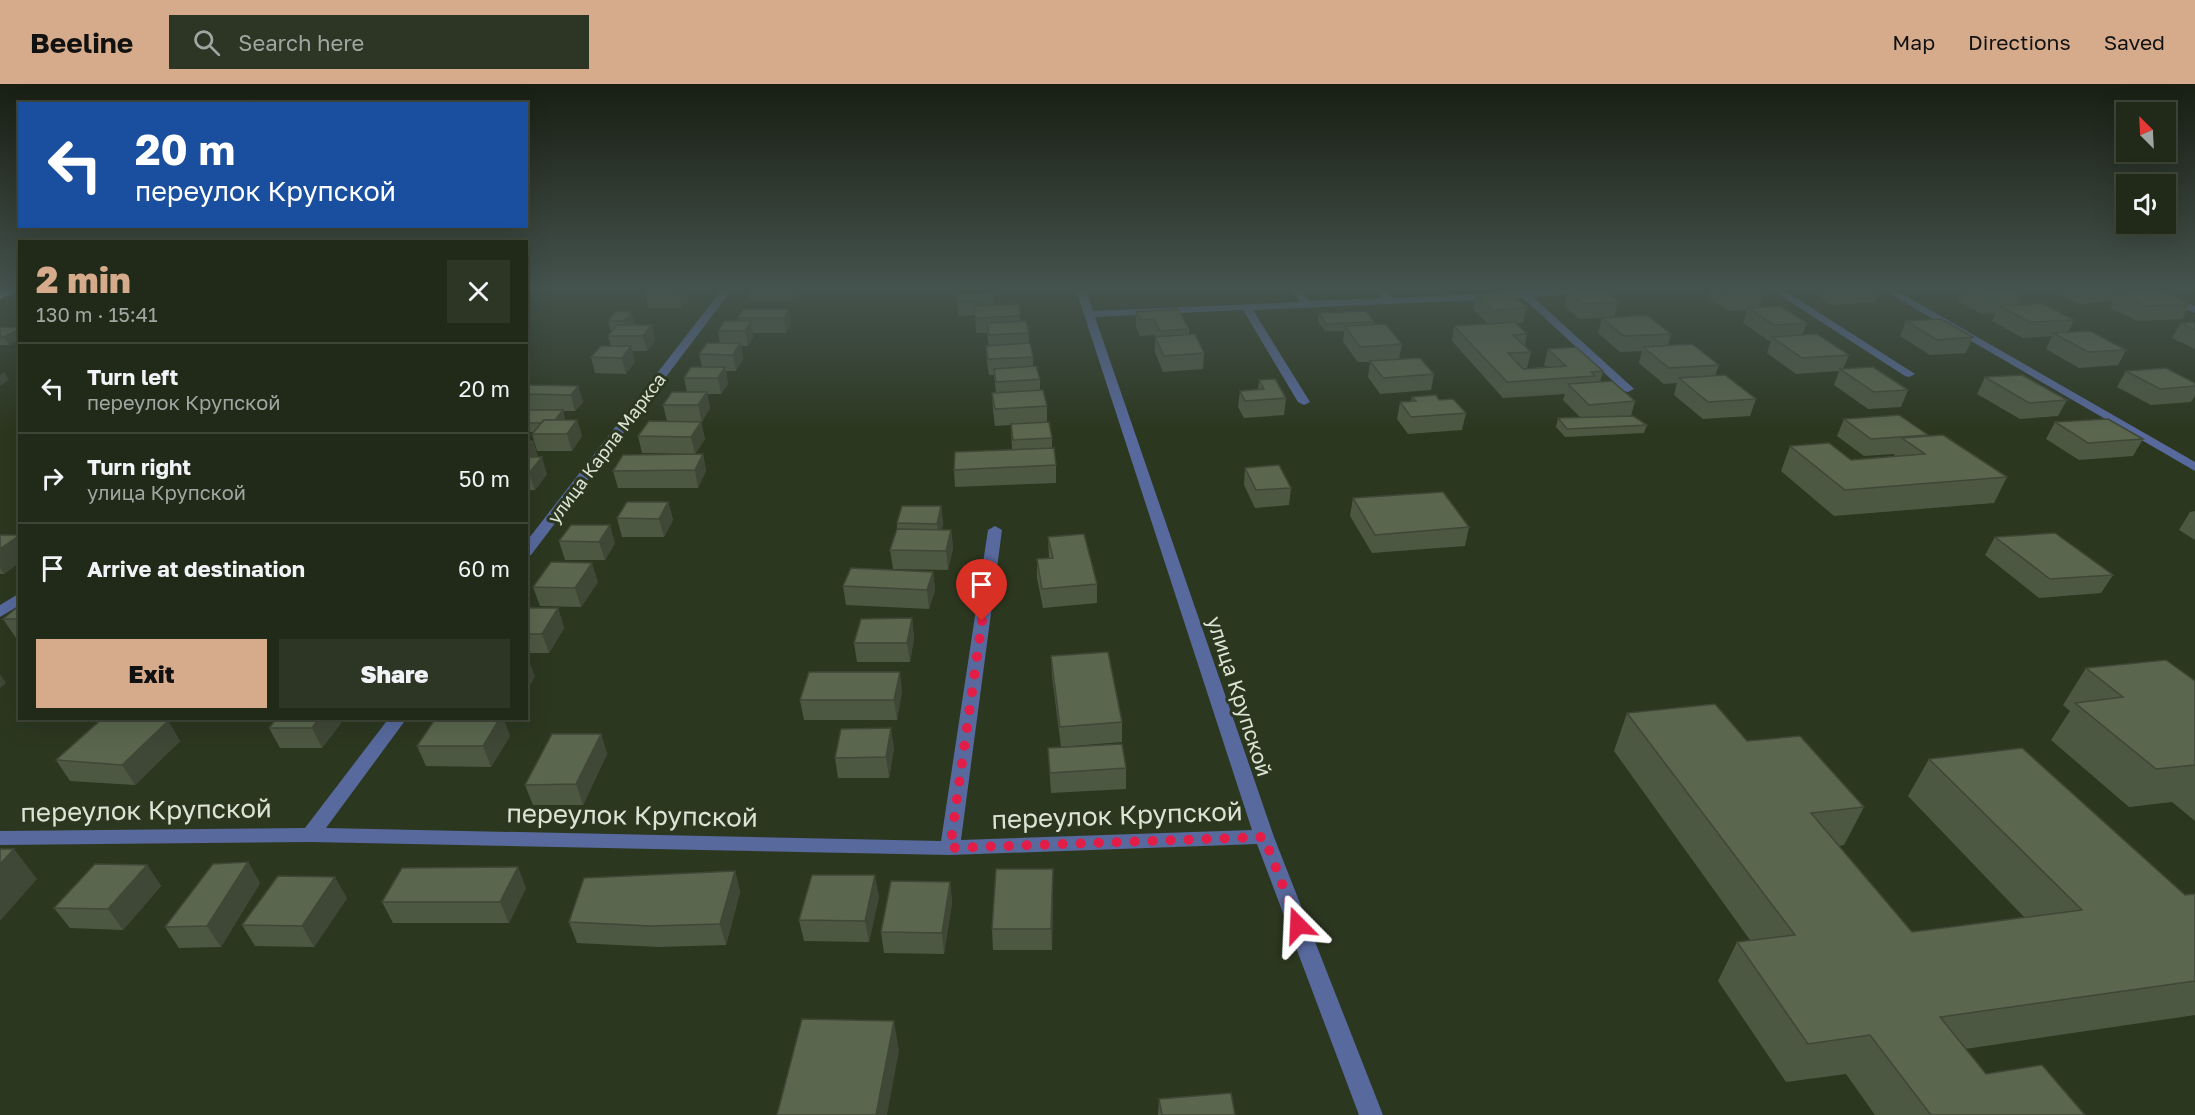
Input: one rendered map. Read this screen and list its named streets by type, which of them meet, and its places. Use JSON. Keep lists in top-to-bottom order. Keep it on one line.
{"streets":{"street":["улица Карла Маркса","улица Крупской","переулок Крупской"]},"crossings":[["улица Крупской","переулок Крупской"]],"north":"top left","page":{"header":"Beeline","search":"Search here","nav":["Map","Directions","Saved"],"turn":["20 m","переулок Крупской"],"heading":["2 min","130 m · 15:41"],"list":[{"name":"Turn left","note":"переулок Крупской","value":"20 m"},{"name":"Turn right","note":"улица Крупской","value":"50 m"},{"name":"Arrive at destination","value":"60 m"}],"buttons":["Exit","Share"]}}
